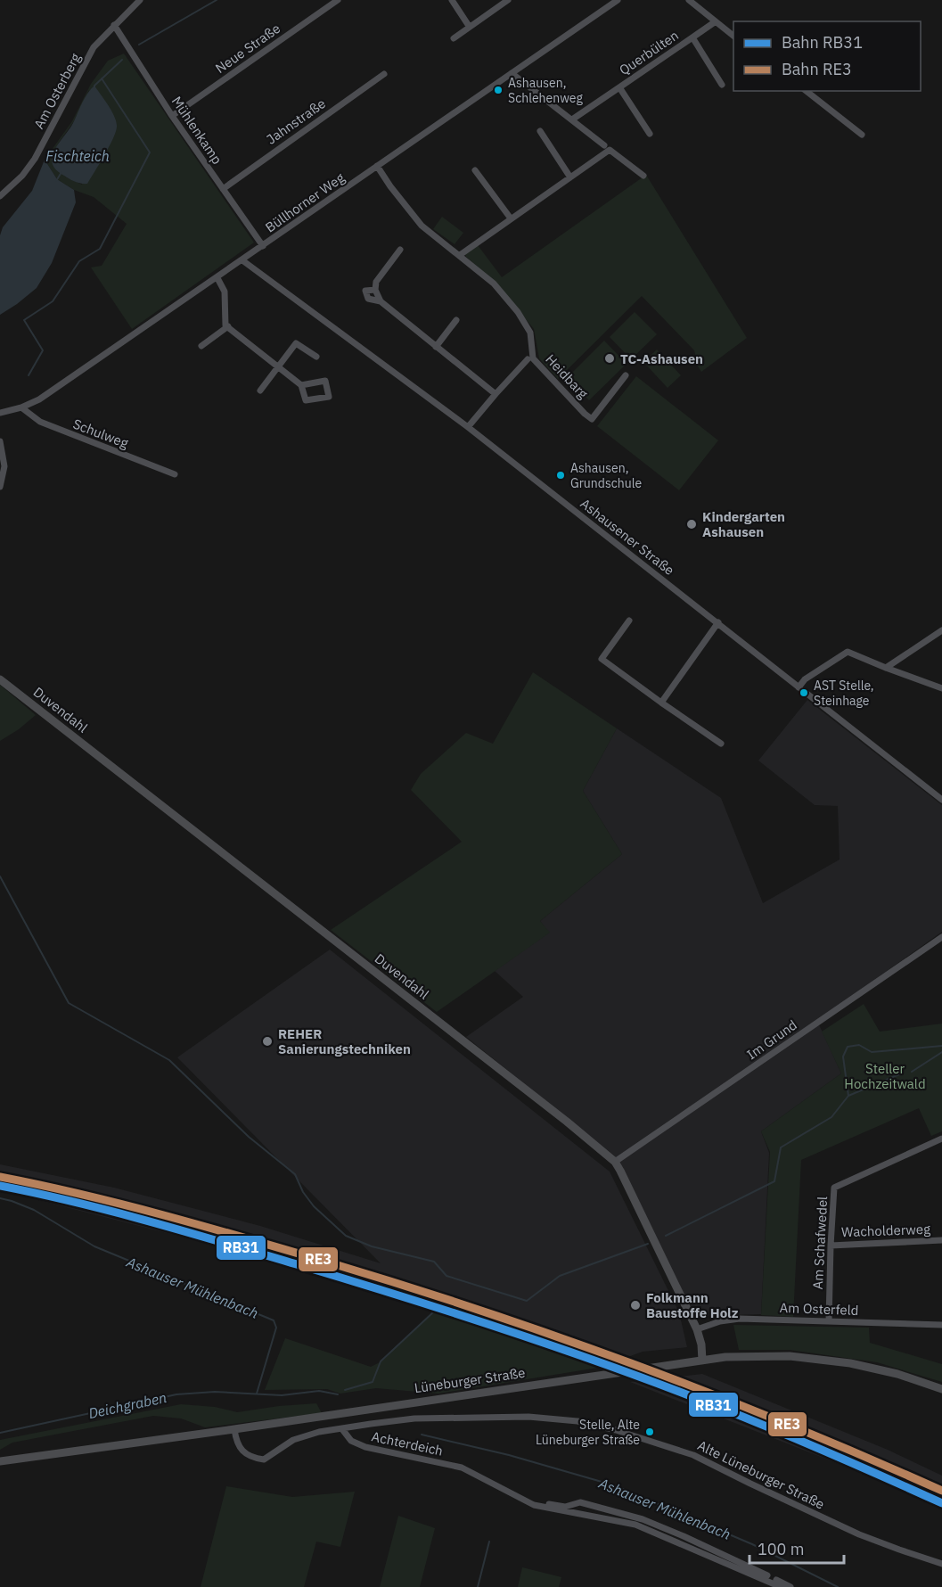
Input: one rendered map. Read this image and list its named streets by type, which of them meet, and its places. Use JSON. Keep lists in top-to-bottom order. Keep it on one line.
{"streets":{"street":["Neue Straße","Querbülten","Am Osterberg","Jahnstraße","Mühlenkamp","Büllhorner Weg","Heidbarg","Schulweg","Ashausener Straße","Duvendahl","Im Grund","Wacholderweg","Am Schafwedel","Am Osterfeld","Lüneburger Straße","Achterdeich","Alte Lüneburger Straße"]},"crossings":[["Neue Straße","Mühlenkamp"],["Am Osterberg","Mühlenkamp"],["Jahnstraße","Mühlenkamp"],["Mühlenkamp","Büllhorner Weg"],["Büllhorner Weg","Heidbarg"],["Büllhorner Weg","Schulweg"],["Büllhorner Weg","Ashausener Straße"],["Duvendahl","Im Grund"],["Duvendahl","Am Osterfeld"],["Duvendahl","Lüneburger Straße"],["Wacholderweg","Am Schafwedel"],["Am Schafwedel","Am Osterfeld"],["Achterdeich","Alte Lüneburger Straße"]],"water":["Fischteich","Ashauser Mühlenbach","Deichgraben"],"parks":["Steller Hochzeitwald"],"places":["Ashausen, Schlehenweg","TC-Ashausen","Ashausen, Grundschule","Kindergarten Ashausen","AST Stelle, Steinhage","REHER Sanierungstechniken","Folkmann Baustoffe Holz","Stelle, Alte Lüneburger Straße"],"lines":["rail line RE3","rail line RB31"],"legend":["Bahn RB31","Bahn RE3"],"scale_bar":"100 m"}
